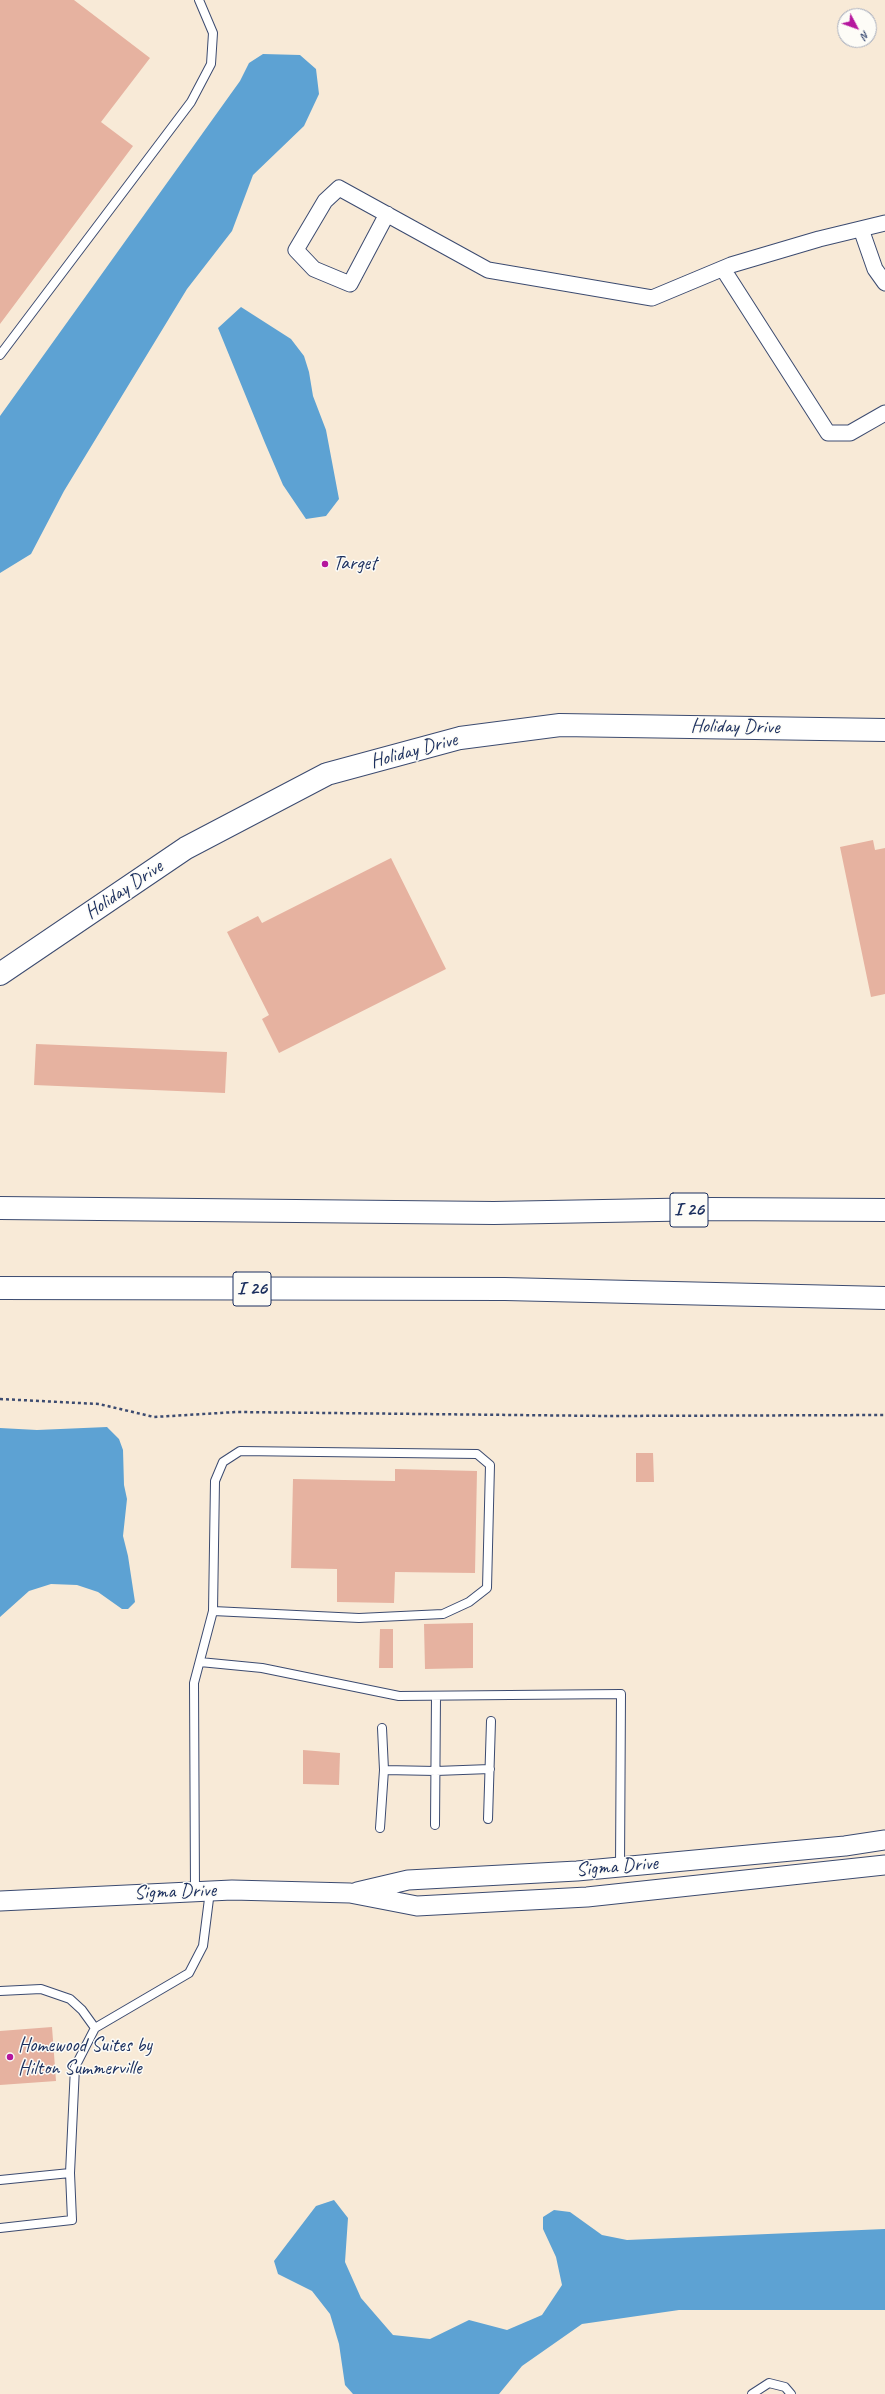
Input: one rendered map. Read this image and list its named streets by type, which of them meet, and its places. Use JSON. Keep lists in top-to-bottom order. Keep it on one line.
{"streets":{"main road":["Holiday Drive","I 26"],"street":["Sigma Drive"]},"places":["Target","Homewood Suites by Hilton Summerville"],"north":"bottom right"}
